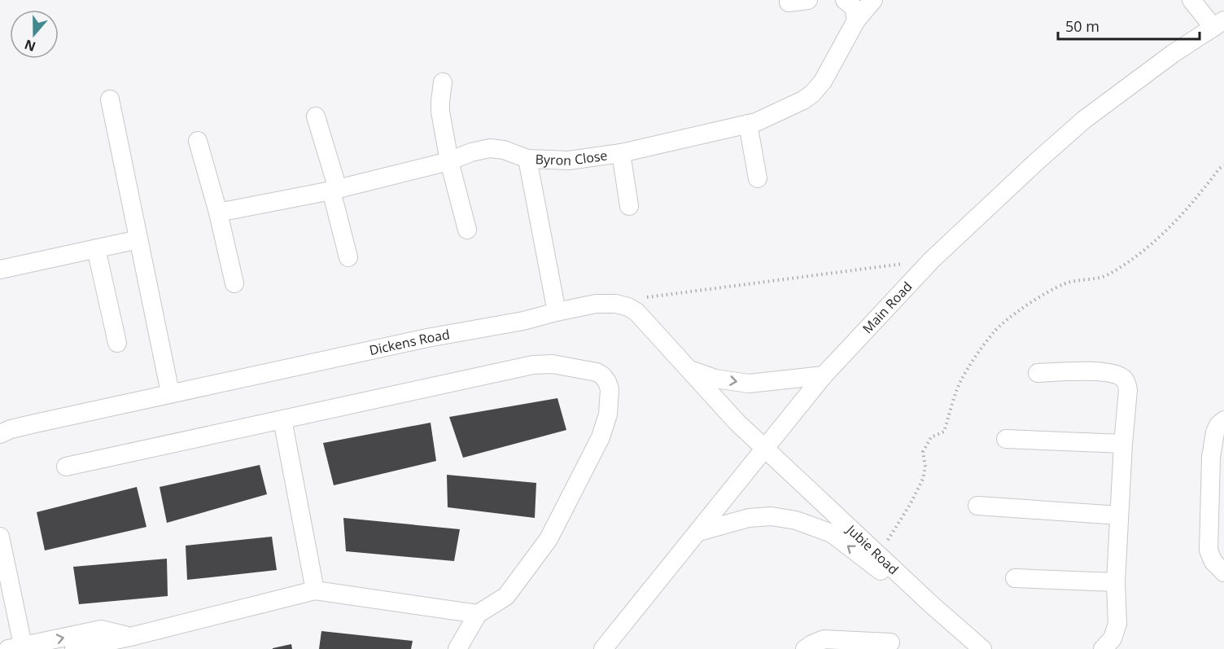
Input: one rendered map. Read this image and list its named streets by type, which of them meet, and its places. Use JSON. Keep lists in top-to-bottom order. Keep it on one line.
{"streets":{"street":["Byron Close","Main Road","Dickens Road","Jubie Road"]},"crossings":[["Main Road","Dickens Road"],["Main Road","Jubie Road"],["Dickens Road","Jubie Road"]],"scale_bar":"50 m","north":"bottom"}
